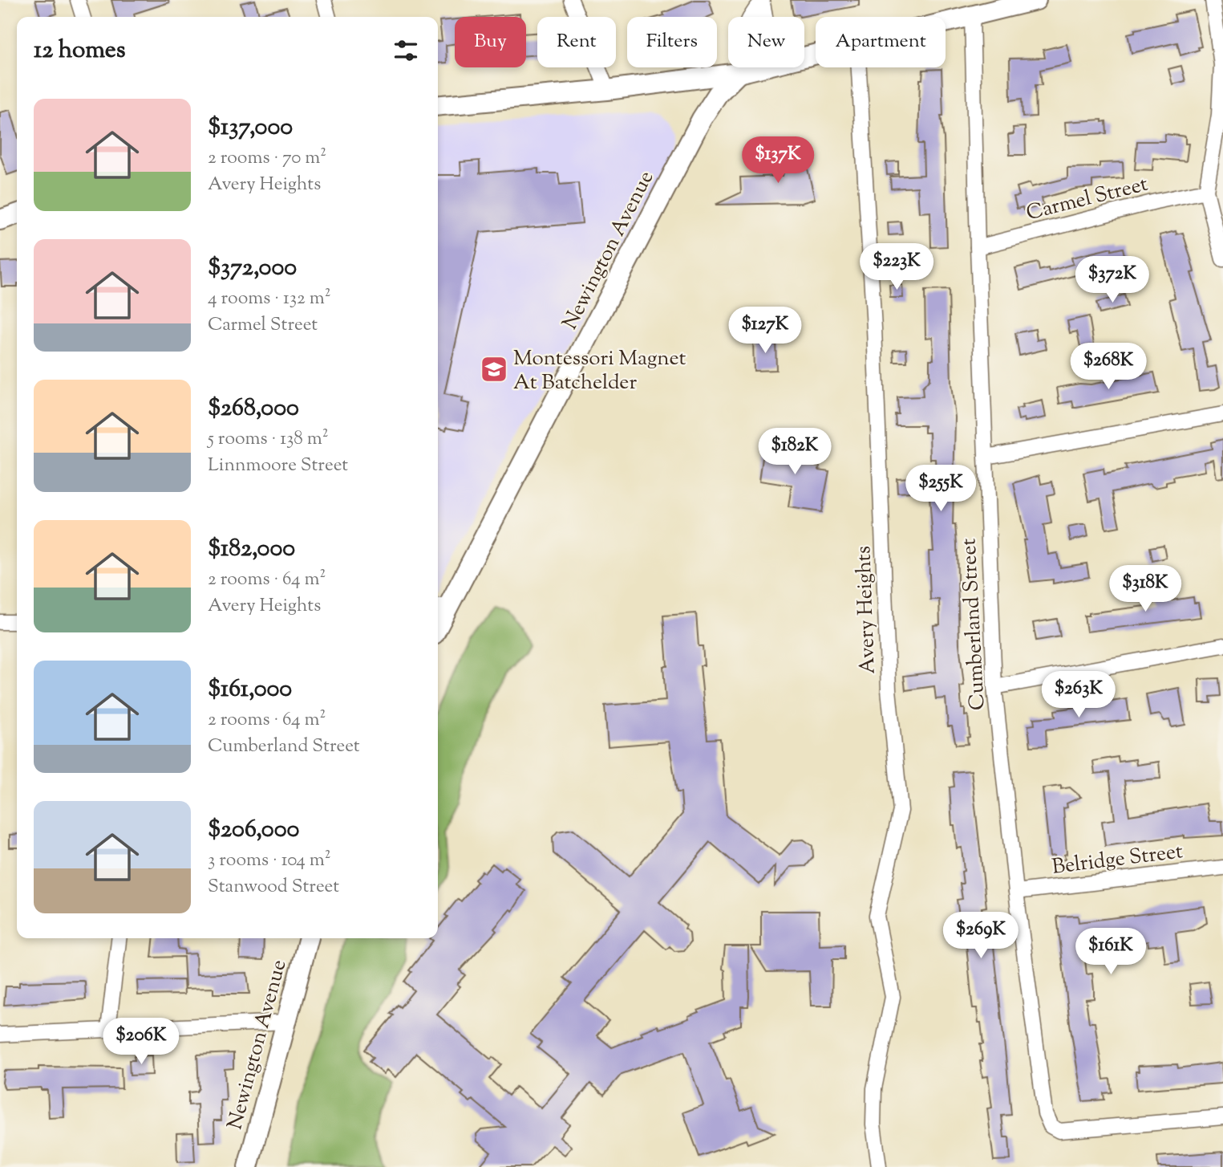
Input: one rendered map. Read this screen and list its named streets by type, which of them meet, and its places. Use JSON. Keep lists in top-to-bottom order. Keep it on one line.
{"streets":{"main road":["Newington Avenue"],"street":["Carmel Street","Avery Heights","Cumberland Street","Belridge Street"]},"crossings":[["Carmel Street","Cumberland Street"],["Cumberland Street","Belridge Street"]],"places":{"school or university":["Montessori Magnet At Batchelder"]},"page":{"chip":["Buy","Rent","Filters","New","Apartment"],"heading":"12 homes","list":[{"name":"$137,000","note":"2 rooms · 70 m² · Avery Heights"},{"name":"$372,000","note":"4 rooms · 132 m² · Carmel Street"},{"name":"$268,000","note":"5 rooms · 138 m² · Linnmoore Street"},{"name":"$182,000","note":"2 rooms · 64 m² · Avery Heights"},{"name":"$161,000","note":"2 rooms · 64 m² · Cumberland Street"},{"name":"$206,000","note":"3 rooms · 104 m² · Stanwood Street"}],"price":["$137K","$223K","$372K","$127K","$268K","$182K","$255K","$318K","$263K","$269K","$161K","$206K"]}}
